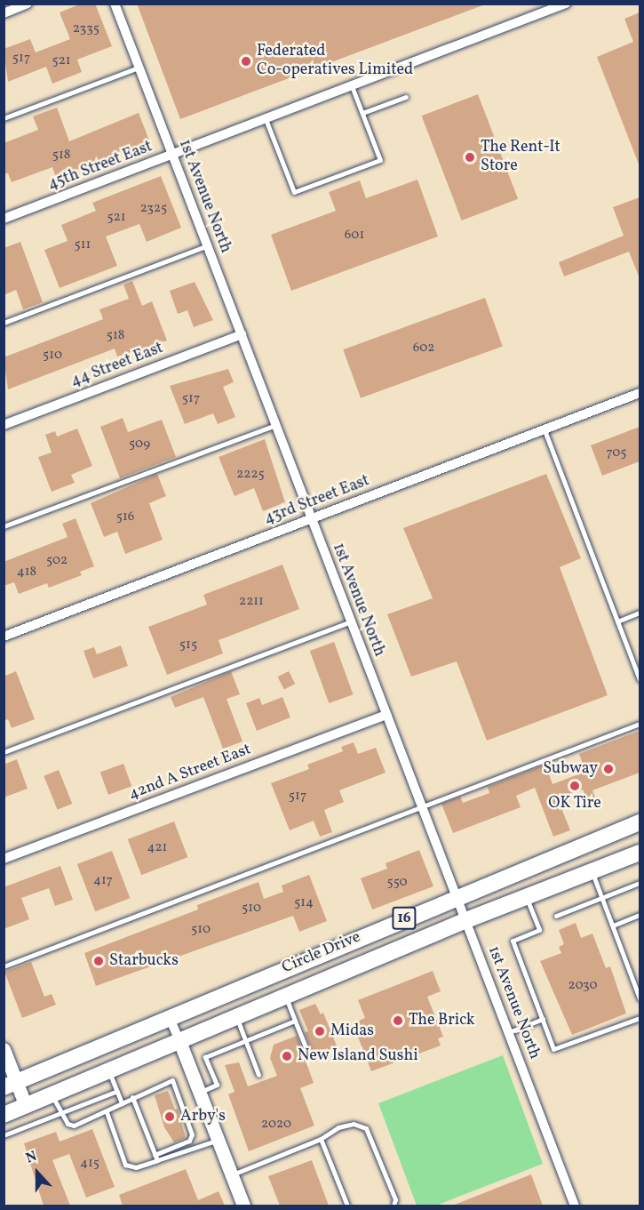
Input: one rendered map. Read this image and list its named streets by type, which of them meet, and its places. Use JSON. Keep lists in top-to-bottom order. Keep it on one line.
{"streets":{"highway":["16","Circle Drive"],"street":["45th Street East","1st Avenue North","44 Street East","43rd Street East","42nd A Street East"]},"crossings":[["45th Street East","1st Avenue North"],["1st Avenue North","44 Street East"],["1st Avenue North","43rd Street East"],["1st Avenue North","42nd A Street East"],["1st Avenue North","Circle Drive"]],"places":["Federated Co-operatives Limited","The Rent-It Store","Subway","OK Tire","Starbucks","The Brick","Midas","New Island Sushi","Arby's"],"house_numbers":["2335","517","521","518","2325","521","601","511","518","602","510","517","509","705","2225","516","502","418","2211","515","517","421","417","550","514","510","510","2030","2020","415"],"north":"top"}
